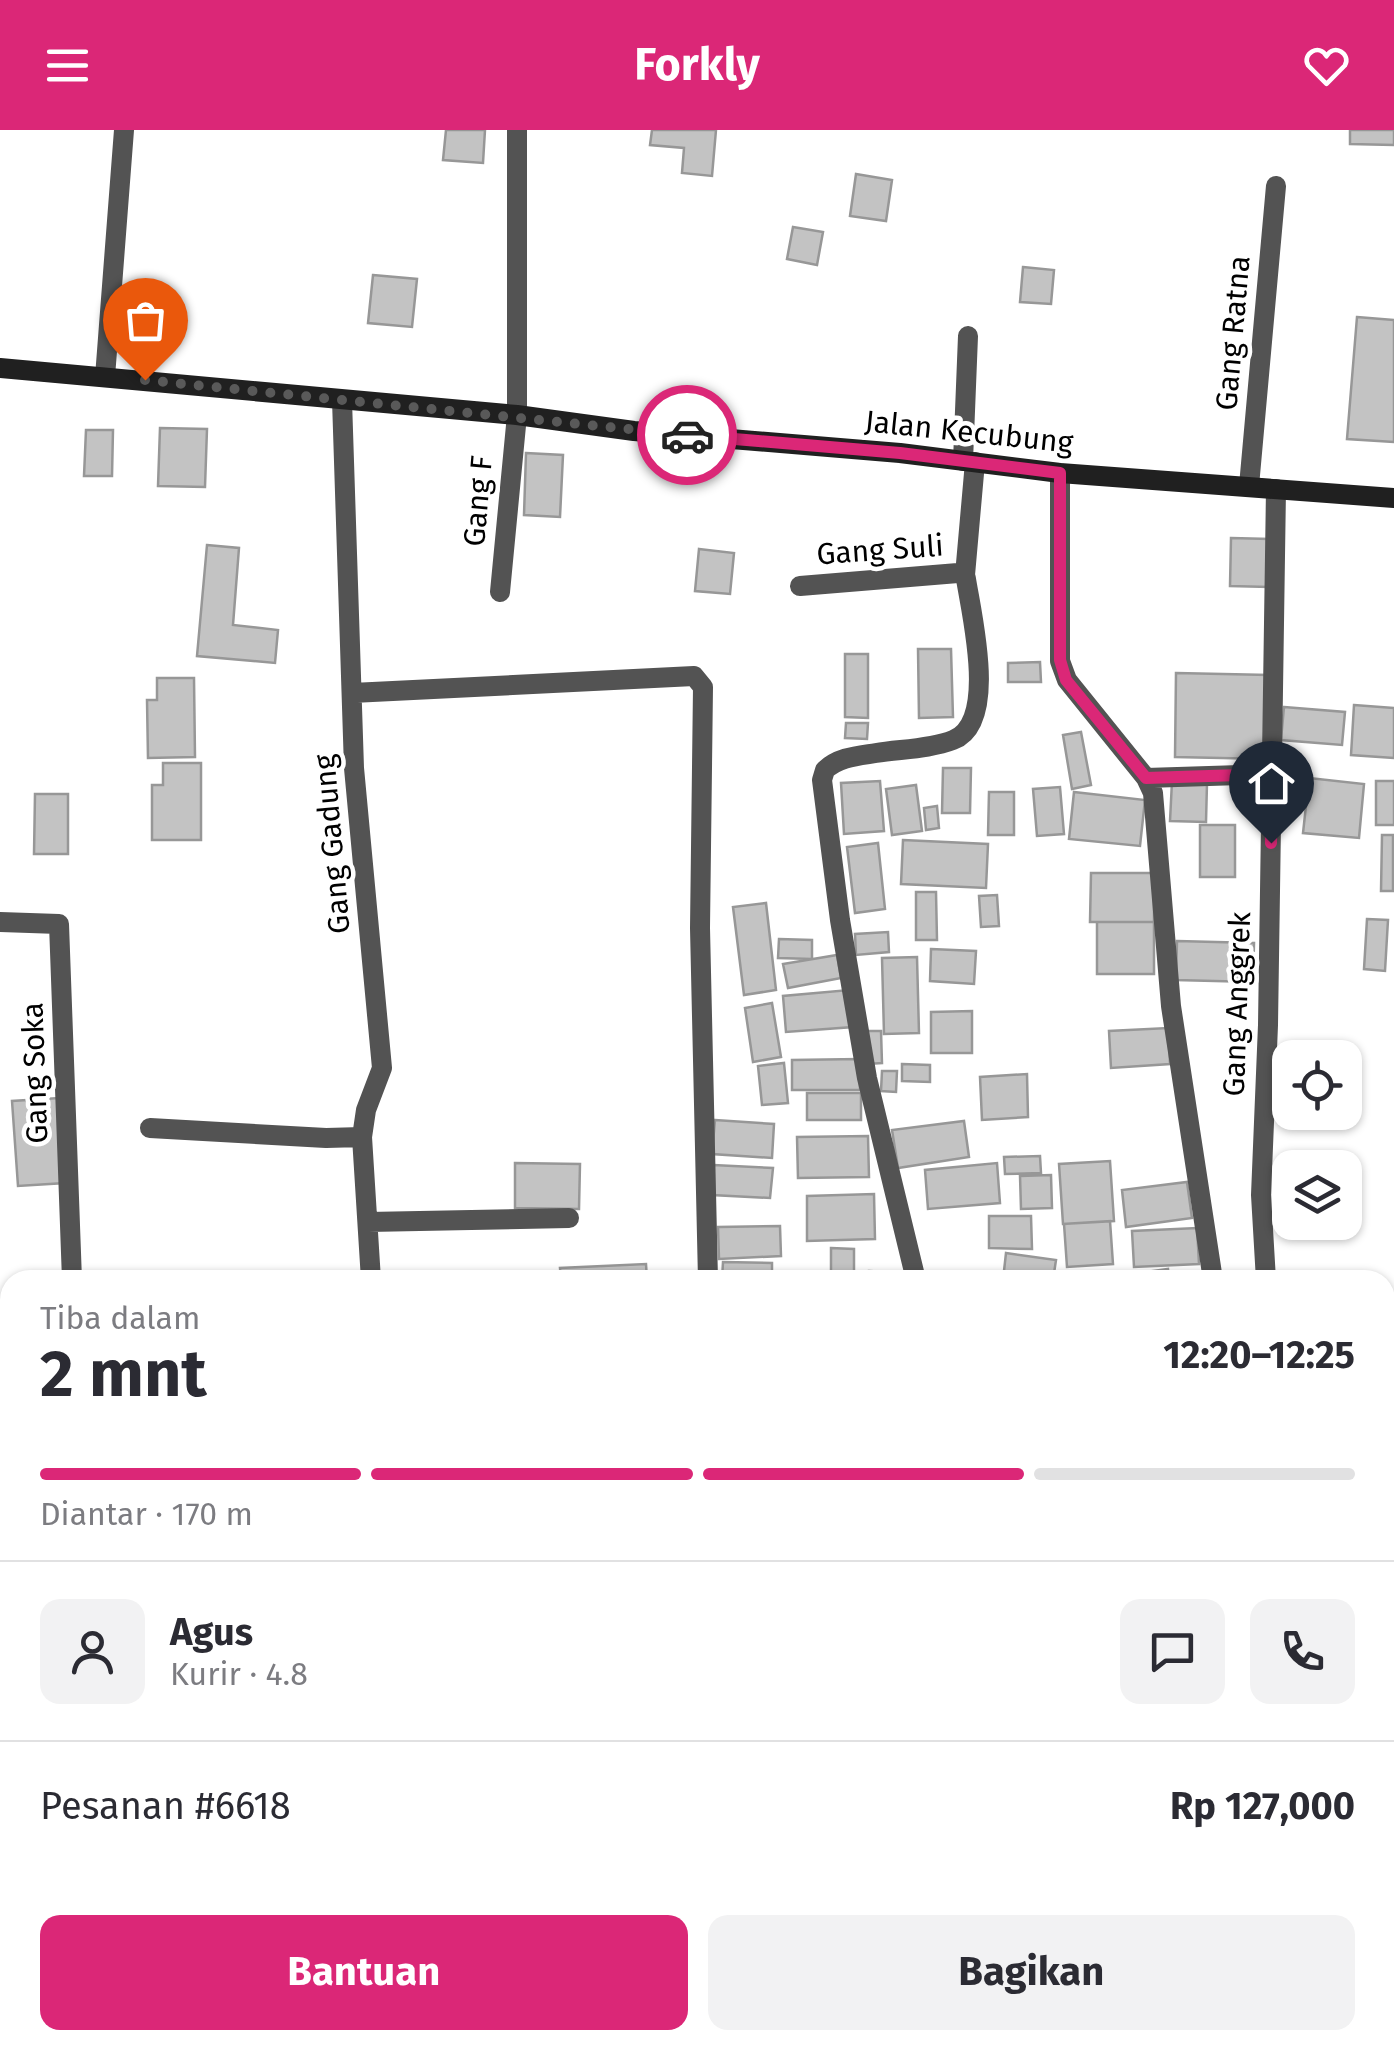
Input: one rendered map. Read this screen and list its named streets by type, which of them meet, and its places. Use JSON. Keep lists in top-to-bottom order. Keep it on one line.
{"streets":{"street":["Gang Ratna","Jalan Kecubung","Gang F","Gang Suli","Gang Gadung","Gang Anggrek","Gang Soka"]},"crossings":[["Gang Ratna","Jalan Kecubung"],["Jalan Kecubung","Gang F"],["Jalan Kecubung","Gang Suli"],["Jalan Kecubung","Gang Gadung"],["Jalan Kecubung","Gang Anggrek"]],"page":{"header":"Forkly","heading":["2 mnt","Tiba dalam","12:20–12:25"],"panel":["Agus","Kurir · 4.8","Pesanan #6618","Rp 127,000"],"bar":"Diantar · 170 m","buttons":["Bantuan","Bagikan"]}}
